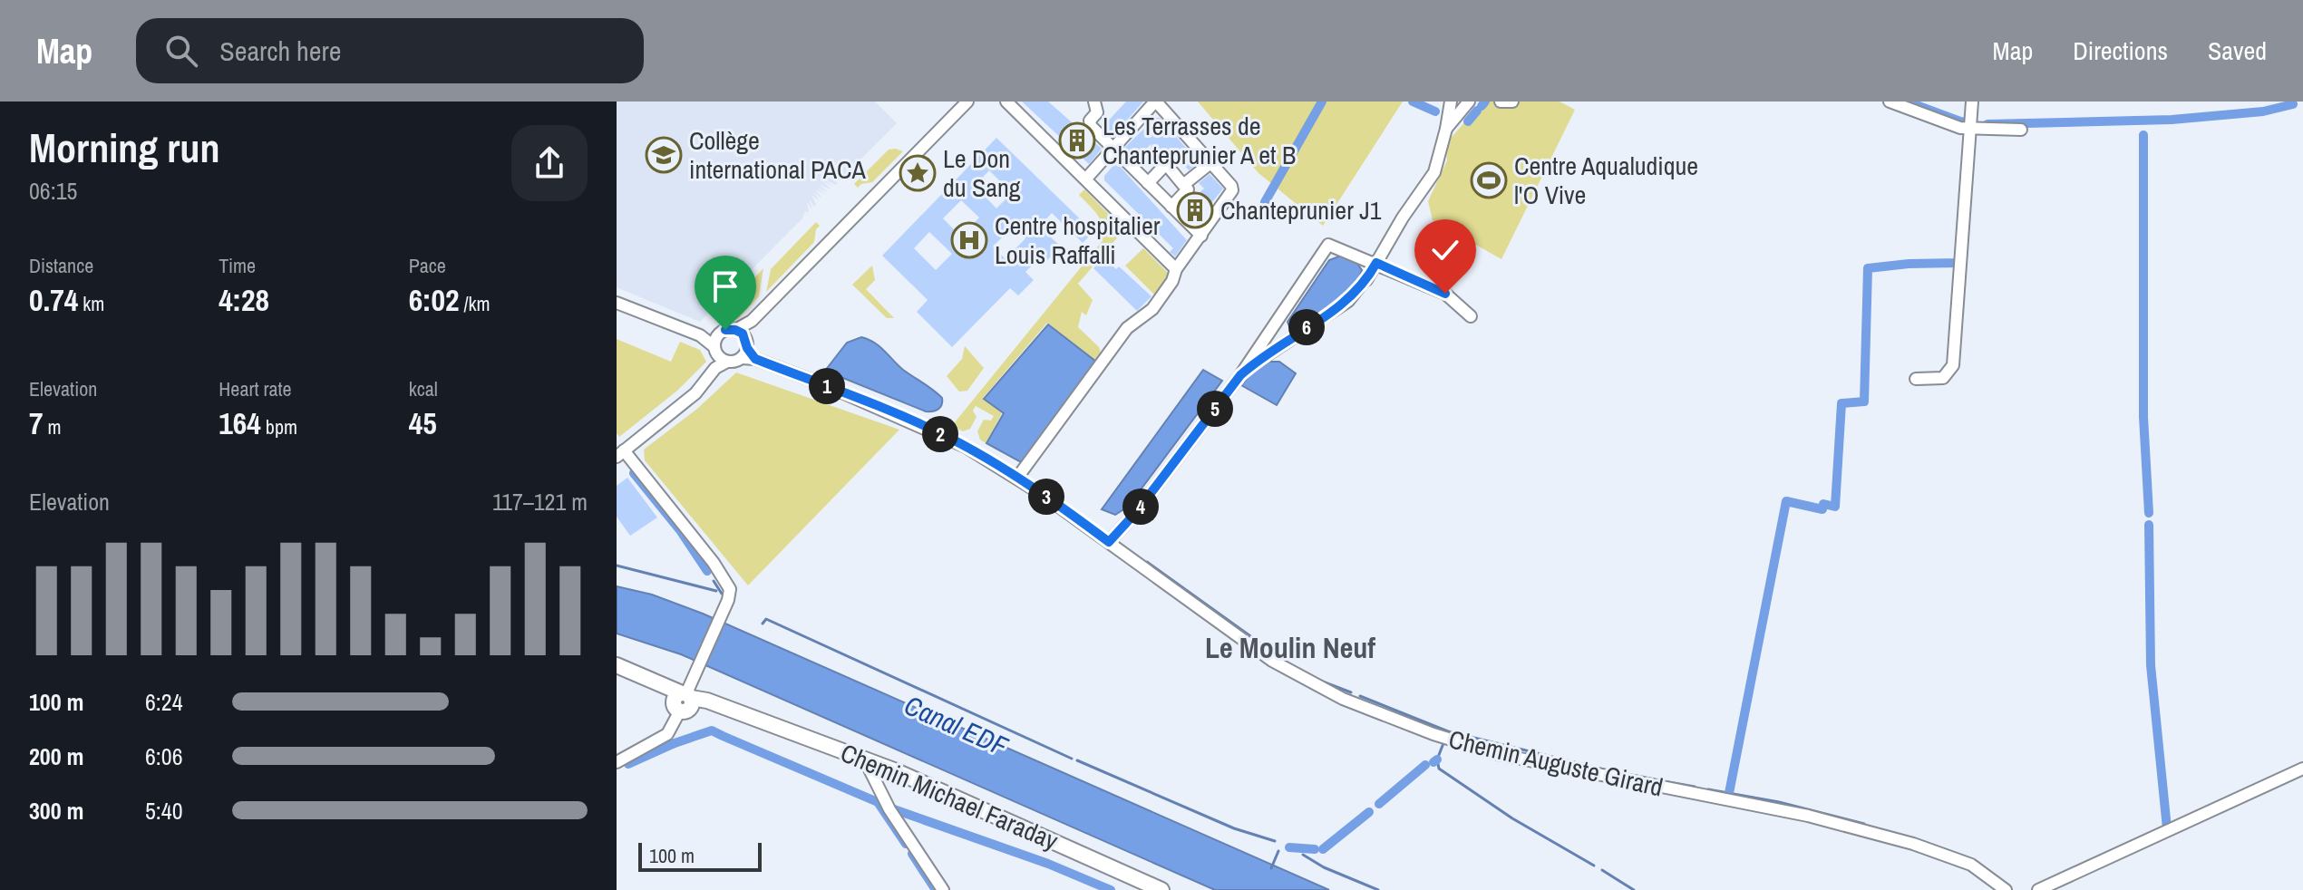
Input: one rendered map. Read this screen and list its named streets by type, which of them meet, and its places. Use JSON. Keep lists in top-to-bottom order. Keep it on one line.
{"streets":{"main road":["Chemin Michael Faraday"],"street":["Chemin Auguste Girard"]},"districts":["Le Moulin Neuf"],"water":["Canal EDF"],"places":{"building":["Les Terrasses de Chanteprunier A et B","Chanteprunier J1"],"school or university":["Collège international PACA"],"place":["Le Don du Sang"],"sports":["Centre Aqualudique l'O Vive"],"hospital":["Centre hospitalier Louis Raffalli"]},"scale_bar":"100 m","page":{"header":"Map","search":"Search here","nav":["Map","Directions","Saved"],"heading":["Morning run","06:15"],"stats":[["Distance","0.74 km"],["Time","4:28"],["Pace","6:02 /km"],["Elevation","7 m"],["Heart rate","164 bpm"],["kcal","45"]],"pins":["6","1","5","2","3","4"],"chart":["Elevation","117–121 m"],"list":[{"name":"100 m","note":"6:24"},{"name":"200 m","note":"6:06"},{"name":"300 m","note":"5:40"}],"scale":"100 m"}}
